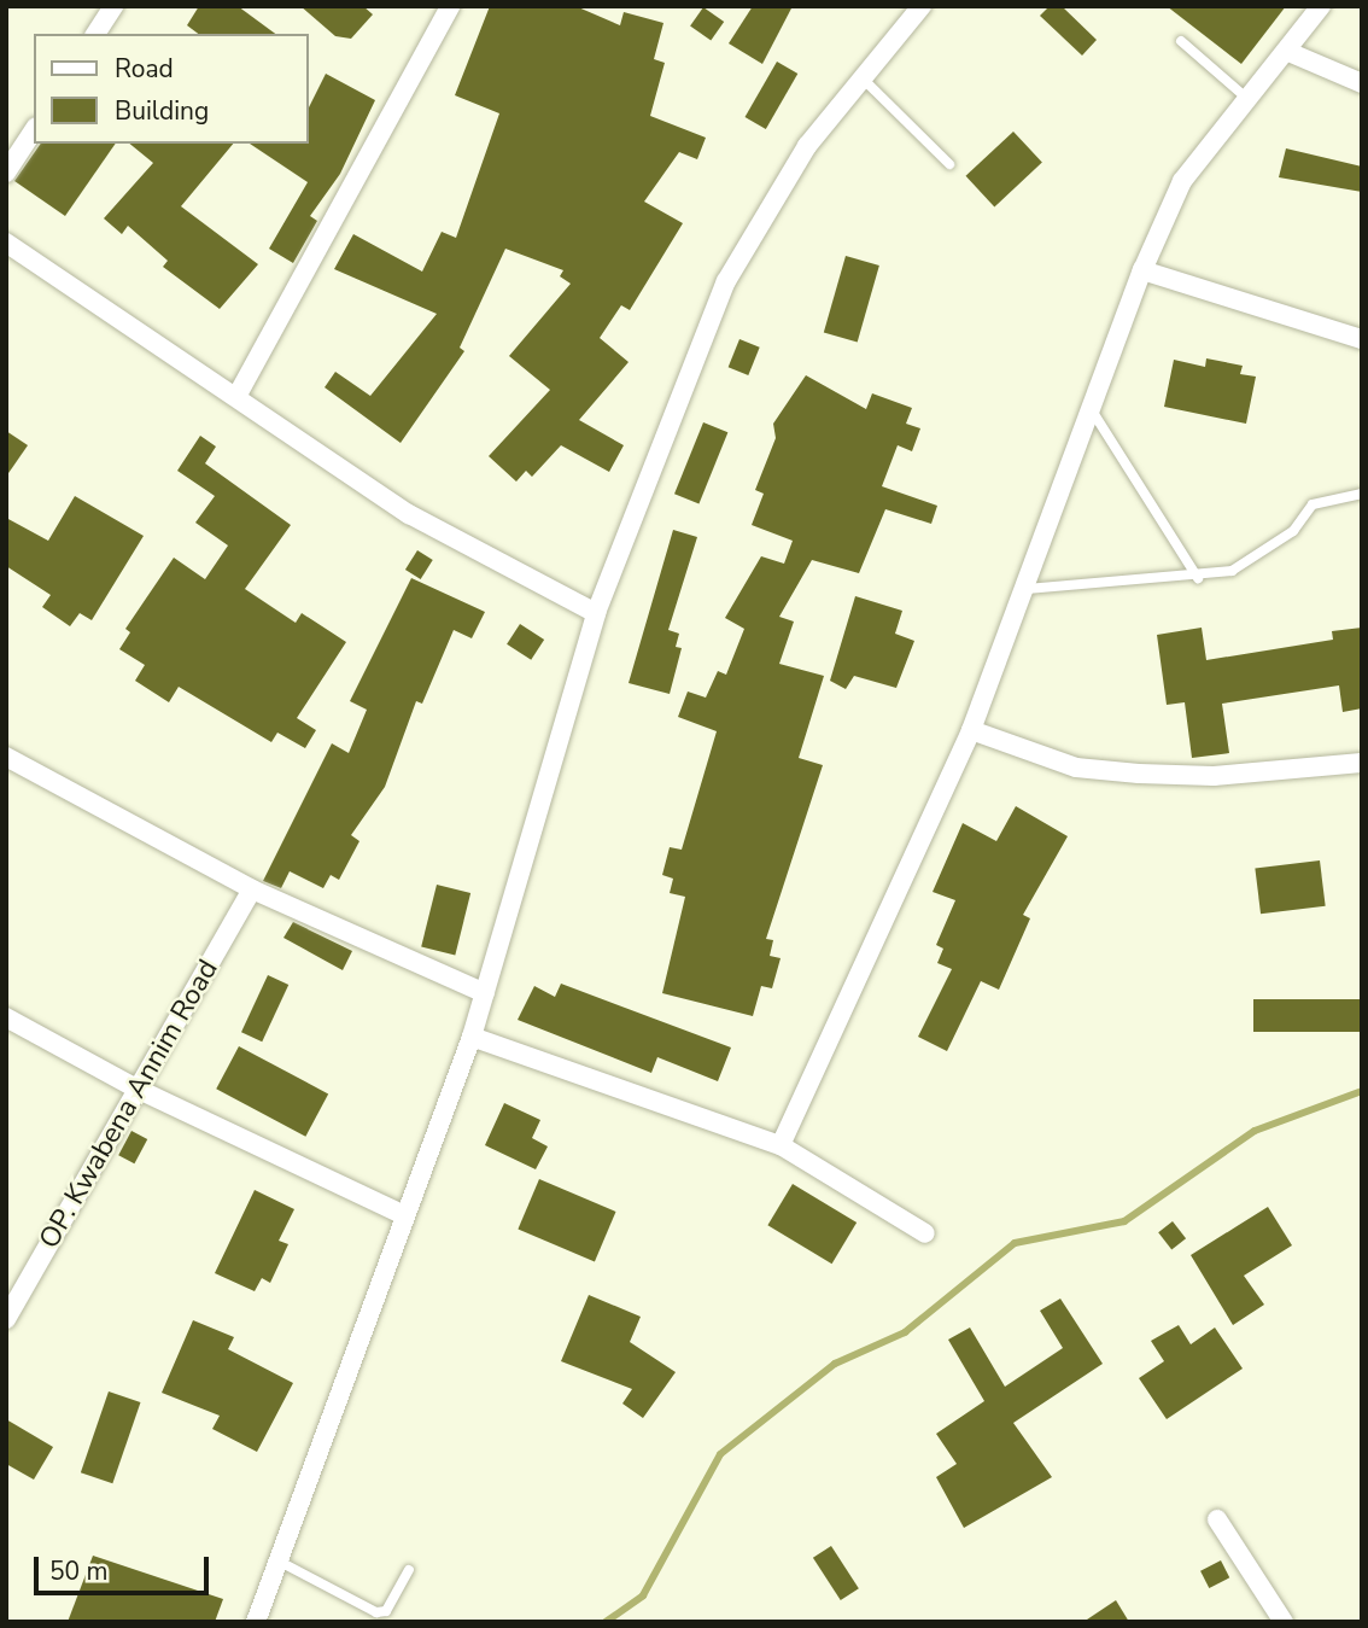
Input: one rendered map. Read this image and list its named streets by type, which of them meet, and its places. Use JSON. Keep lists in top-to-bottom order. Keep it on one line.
{"streets":{"street":["OP. Kwabena Annim Road"]},"legend":["Road","Building"],"scale_bar":"50 m"}
